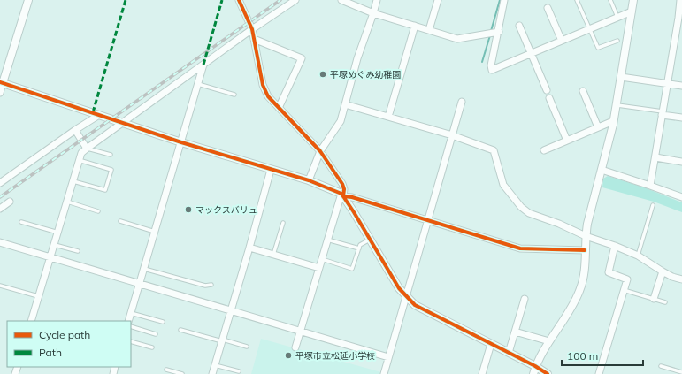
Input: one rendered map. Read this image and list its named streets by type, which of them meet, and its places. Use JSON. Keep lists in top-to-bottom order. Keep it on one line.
{"places":["平塚めぐみ幼稚園","マックスバリュ","平塚市立松延小学校"],"legend":["Cycle path","Path"],"scale_bar":"100 m"}
